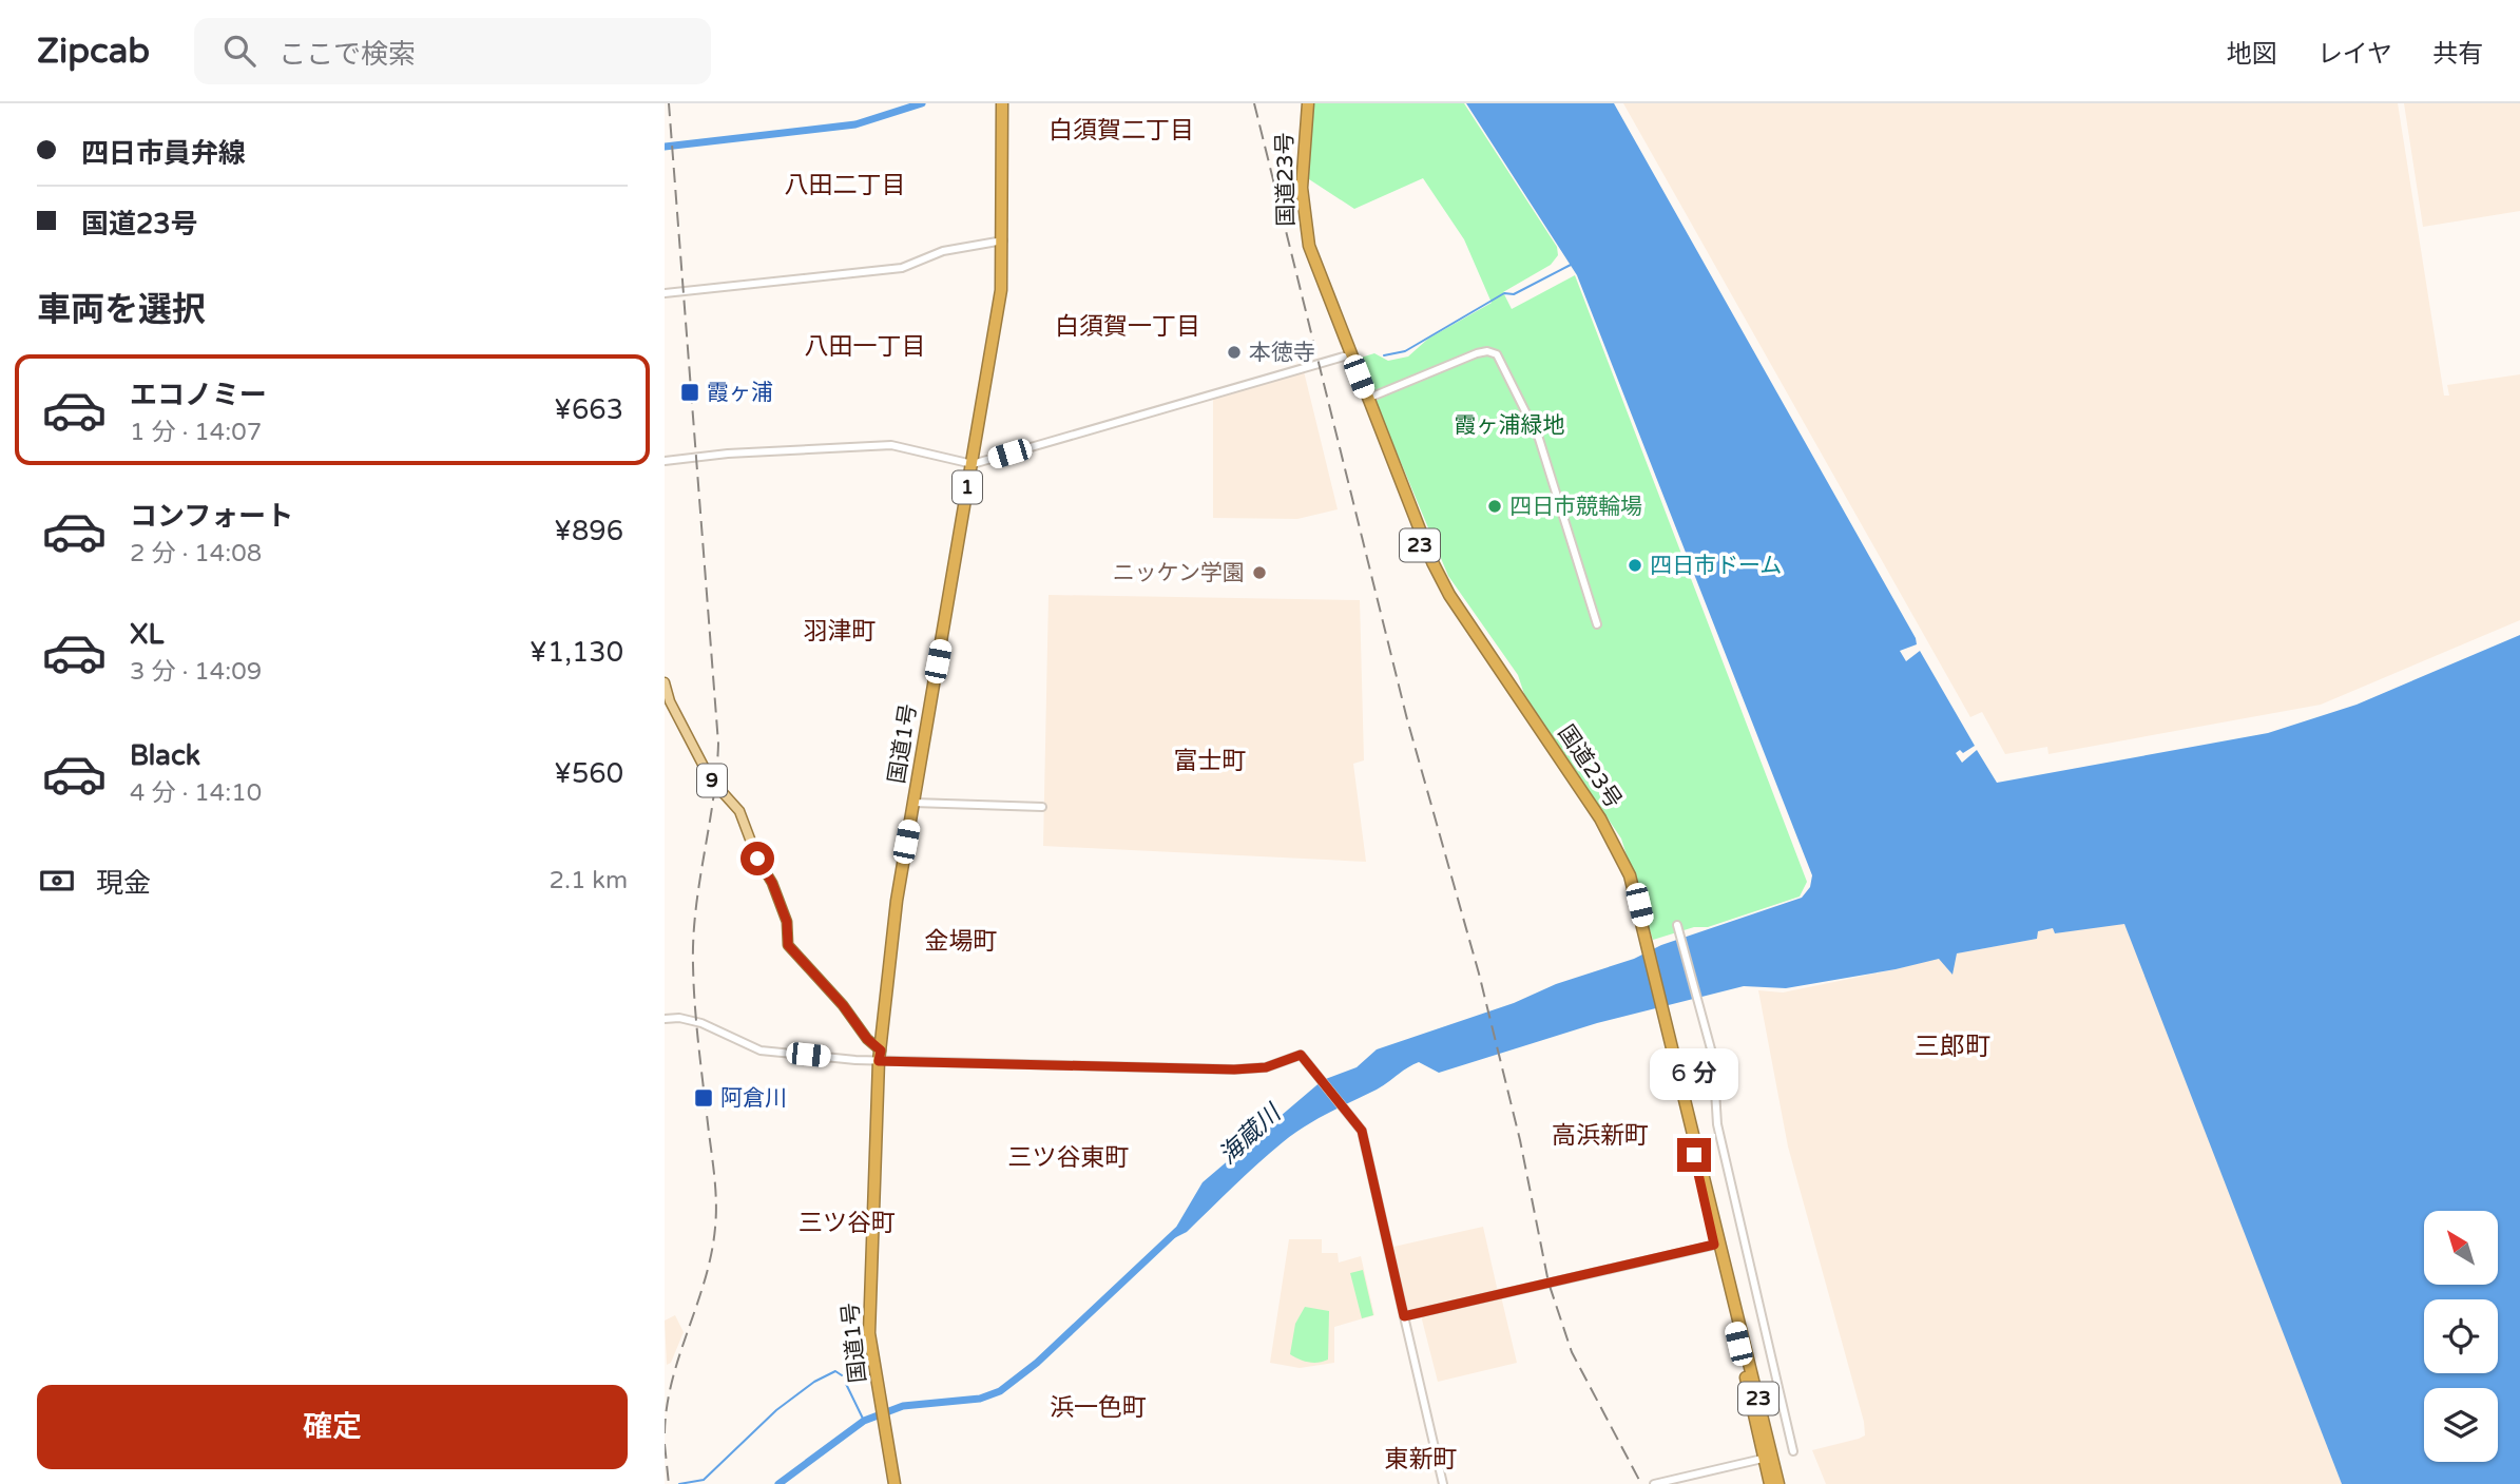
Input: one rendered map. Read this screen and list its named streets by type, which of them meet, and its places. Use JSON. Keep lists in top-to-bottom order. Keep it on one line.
{"streets":{"highway":["国道23号","1","23","国道1号"],"main road":["9"]},"crossings":[["国道1号","9"]],"districts":["白須賀二丁目","八田二丁目","白須賀一丁目","八田一丁目","羽津町","富士町","金場町","三郎町","高浜新町","三ツ谷東町","三ツ谷町","浜一色町","東新町"],"water":["海蔵川"],"parks":["霞ヶ浦緑地"],"places":{"other":["本徳寺","四日市競輪場","四日市ドーム","ニッケン学園"],"transit":["霞ヶ浦","阿倉川"]},"north":"top left","page":{"header":"Zipcab","search":"ここで検索","nav":["地図","レイヤ","共有"],"banner":["四日市員弁線","国道23号"],"heading":"車両を選択","list":[{"name":"エコノミー","note":"1 分 · 14:07","value":"¥663"},{"name":"コンフォート","note":"2 分 · 14:08","value":"¥896"},{"name":"XL","note":"3 分 · 14:09","value":"¥1,130"},{"name":"Black","note":"4 分 · 14:10","value":"¥560"}],"pay":["現金","2.1 km"],"bubble":"6 分","buttons":"確定"}}
